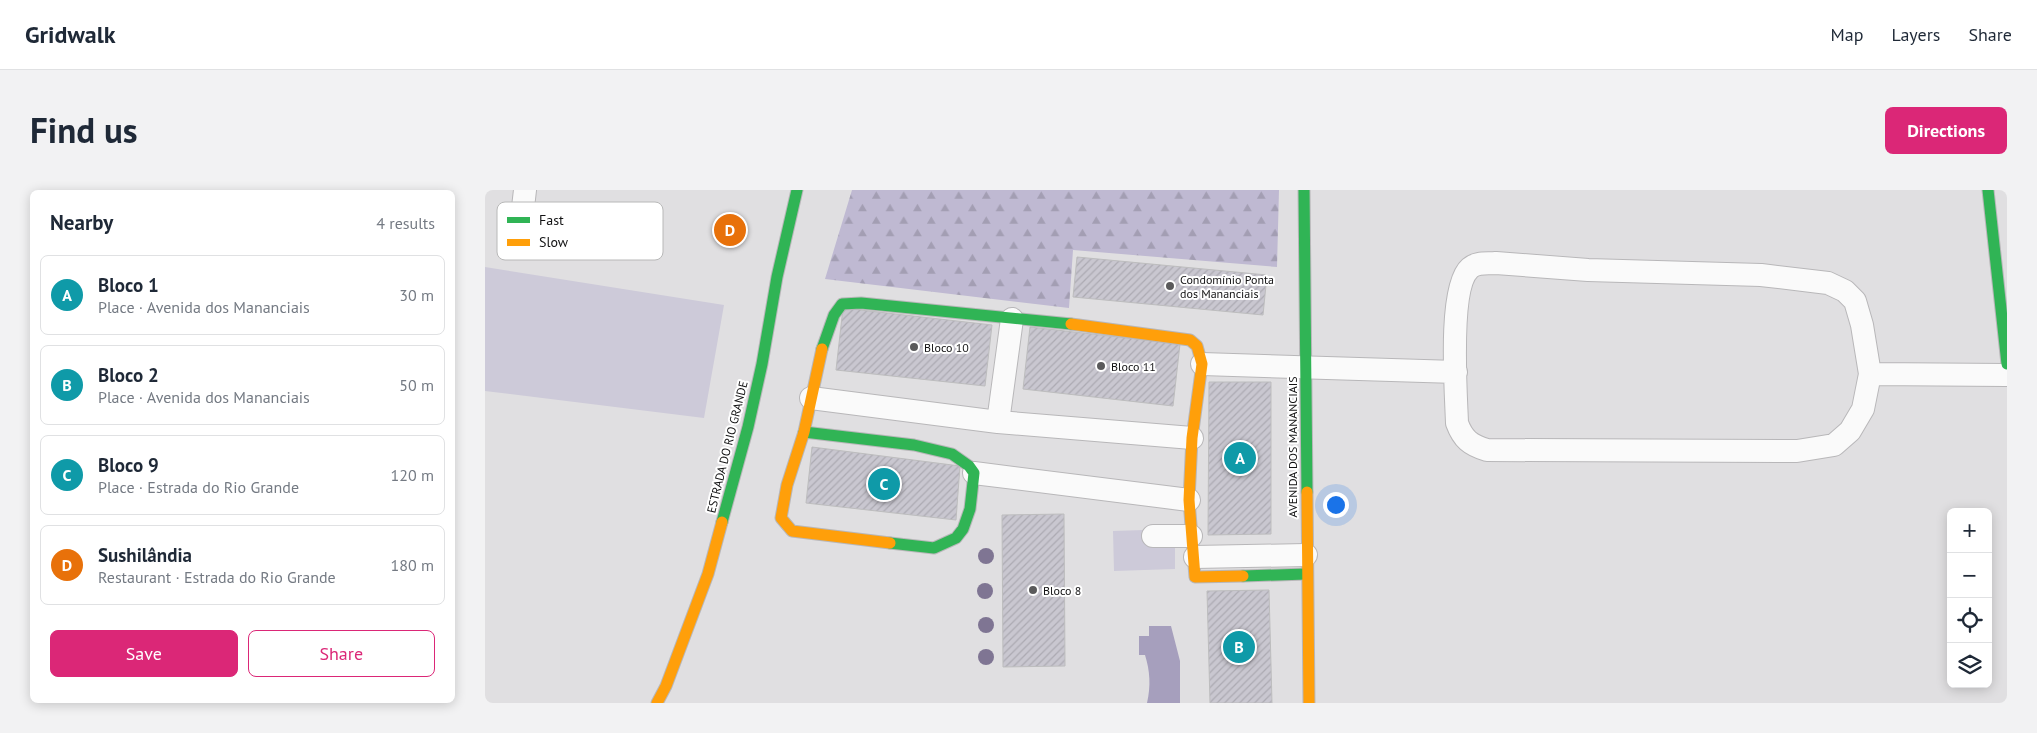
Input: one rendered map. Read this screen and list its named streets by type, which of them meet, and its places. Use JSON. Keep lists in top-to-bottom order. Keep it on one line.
{"streets":{"street":["ESTRADA DO RIO GRANDE","AVENIDA DOS MANANCIAIS"]},"places":["Condomínio Ponta dos Mananciais","Bloco 10","Bloco 11","Bloco 8"],"legend":["Fast","Slow"],"page":{"header":"Gridwalk","nav":["Map","Layers","Share"],"title":"Find us","buttons":["Directions",["Save","Share"]],"heading":["Nearby","4 results"],"pins":["D","A","C","B"],"list":[{"mark":"A","name":"Bloco 1","note":"Place · Avenida dos Mananciais","value":"30 m"},{"mark":"B","name":"Bloco 2","note":"Place · Avenida dos Mananciais","value":"50 m"},{"mark":"C","name":"Bloco 9","note":"Place · Estrada do Rio Grande","value":"120 m"},{"mark":"D","name":"Sushilândia","note":"Restaurant · Estrada do Rio Grande","value":"180 m"}],"map_buttons":["+","−"]}}
